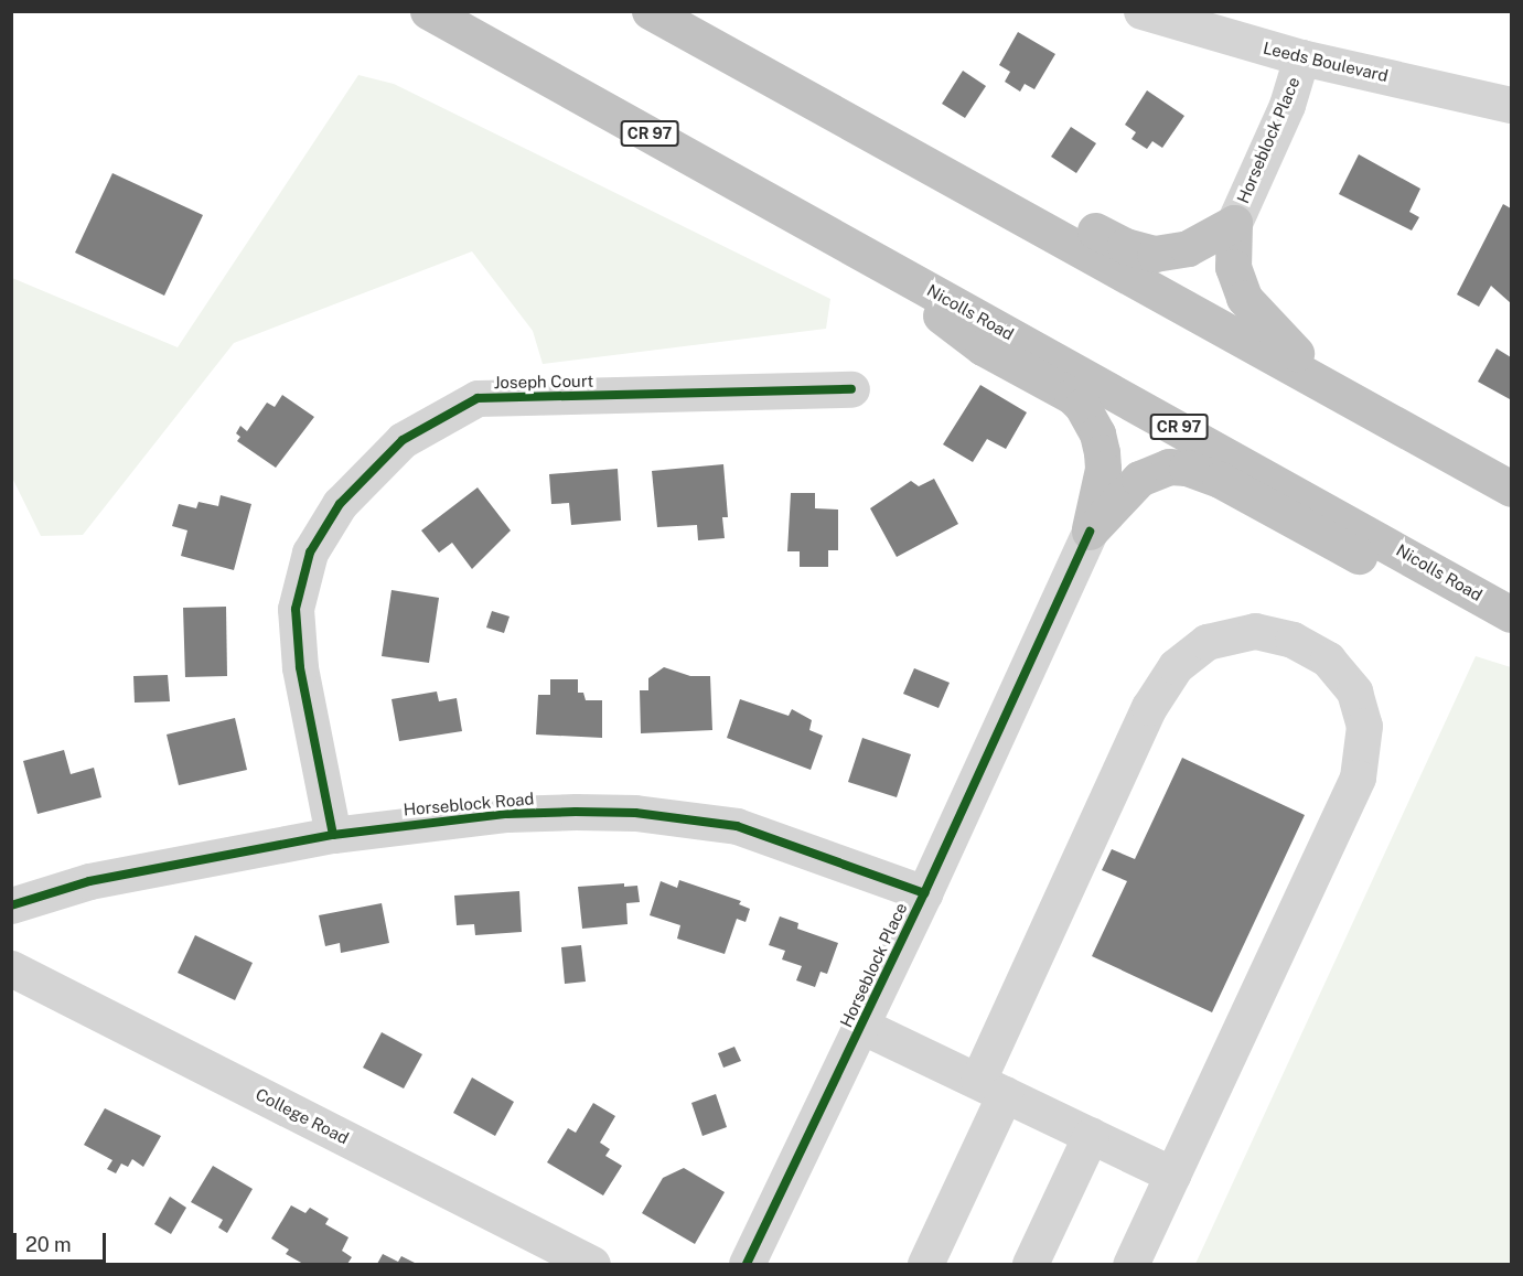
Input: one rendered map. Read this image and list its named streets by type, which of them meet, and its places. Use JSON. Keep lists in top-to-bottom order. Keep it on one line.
{"streets":{"highway":["CR 97","Nicolls Road"],"street":["Leeds Boulevard","Horseblock Place","Joseph Court","Horseblock Road","College Road"]},"crossings":[["Leeds Boulevard","Horseblock Place"],["Horseblock Place","Horseblock Road"],["Joseph Court","Horseblock Road"]],"scale_bar":"20 m"}
